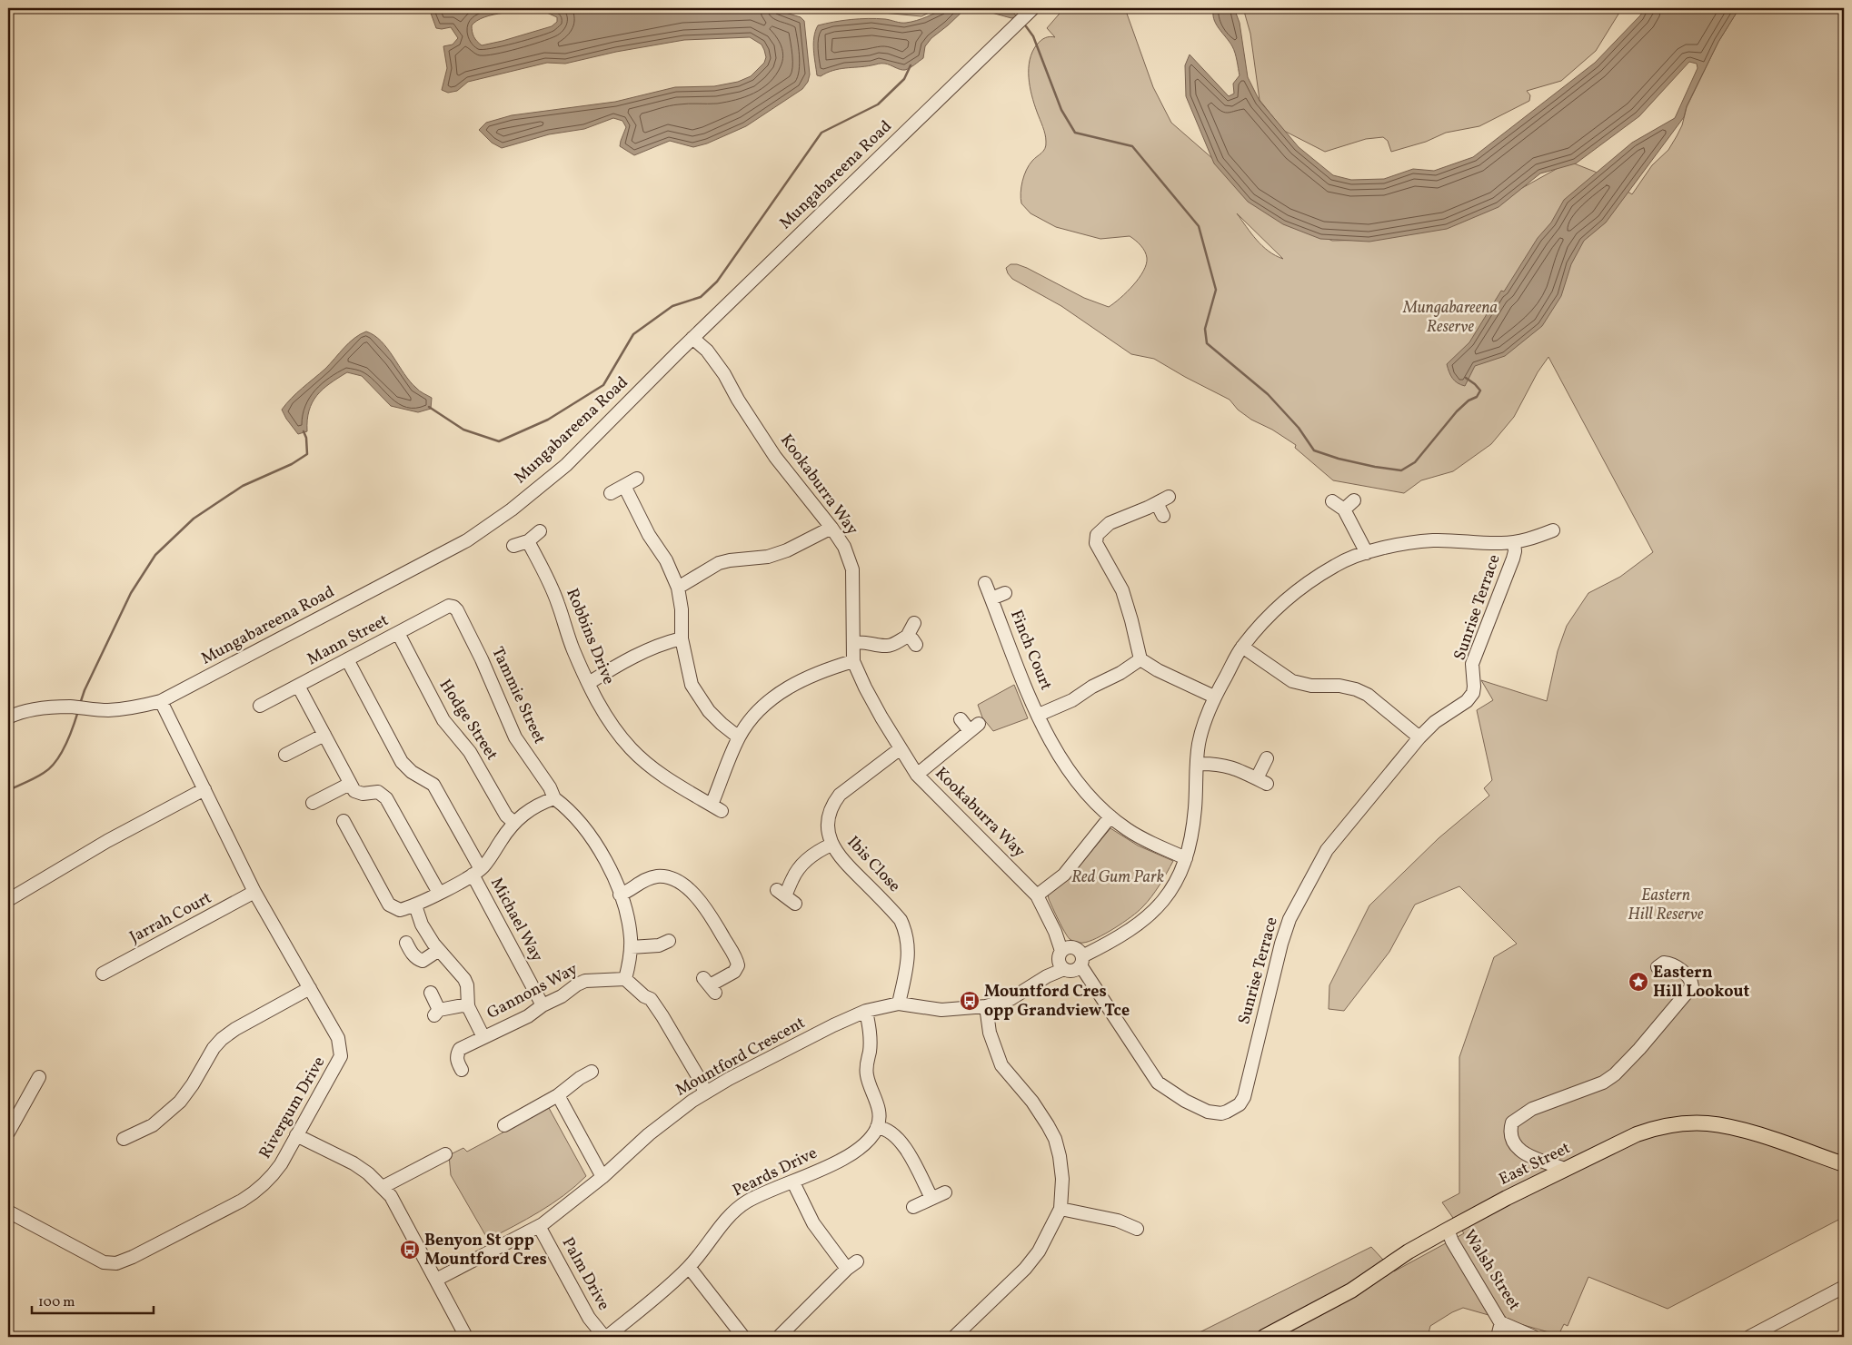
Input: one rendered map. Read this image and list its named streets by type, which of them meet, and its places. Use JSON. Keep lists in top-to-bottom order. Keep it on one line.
{"streets":{"main road":["East Street"],"street":["Mungabareena Road","Kookaburra Way","Sunrise Terrace","Robbins Drive","Mann Street","Finch Court","Tammie Street","Hodge Street","Ibis Close","Jarrah Court","Michael Way","Gannons Way","Mountford Crescent","Rivergum Drive","Peards Drive","Walsh Street","Palm Drive"]},"crossings":[["Mungabareena Road","Kookaburra Way"],["Mungabareena Road","Rivergum Drive"],["Kookaburra Way","Sunrise Terrace"],["Kookaburra Way","Robbins Drive"],["Kookaburra Way","Ibis Close"],["Kookaburra Way","Mountford Crescent"],["Sunrise Terrace","Mountford Crescent"],["Mann Street","Tammie Street"],["Mann Street","Hodge Street"],["Mann Street","Michael Way"],["Finch Court","Mountford Crescent"],["Ibis Close","Mountford Crescent"],["Jarrah Court","Rivergum Drive"],["Michael Way","Gannons Way"],["Mountford Crescent","Palm Drive"],["East Street","Walsh Street"],["Peards Drive","Palm Drive"]],"parks":["Mungabareena Reserve","Red Gum Park","Eastern Hill Reserve"],"places":{"place":["Eastern Hill Lookout"],"bus stop":["Mountford Cres opp Grandview Tce","Benyon St opp Mountford Cres"]},"scale_bar":"100 m"}
